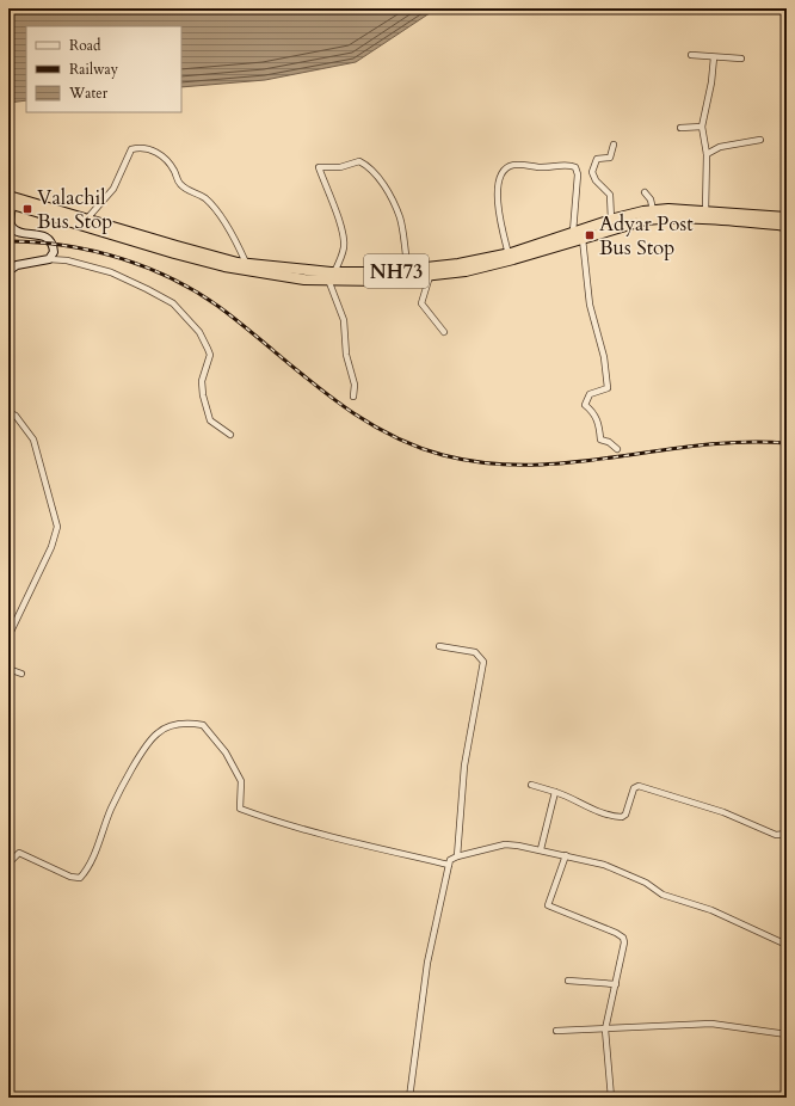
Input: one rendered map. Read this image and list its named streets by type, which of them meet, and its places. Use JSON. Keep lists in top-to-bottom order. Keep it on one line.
{"streets":{"highway":["NH73"]},"places":{"transit":["Valachil Bus Stop","Adyar Post Bus Stop"]},"legend":["Road","Railway","Water"]}
